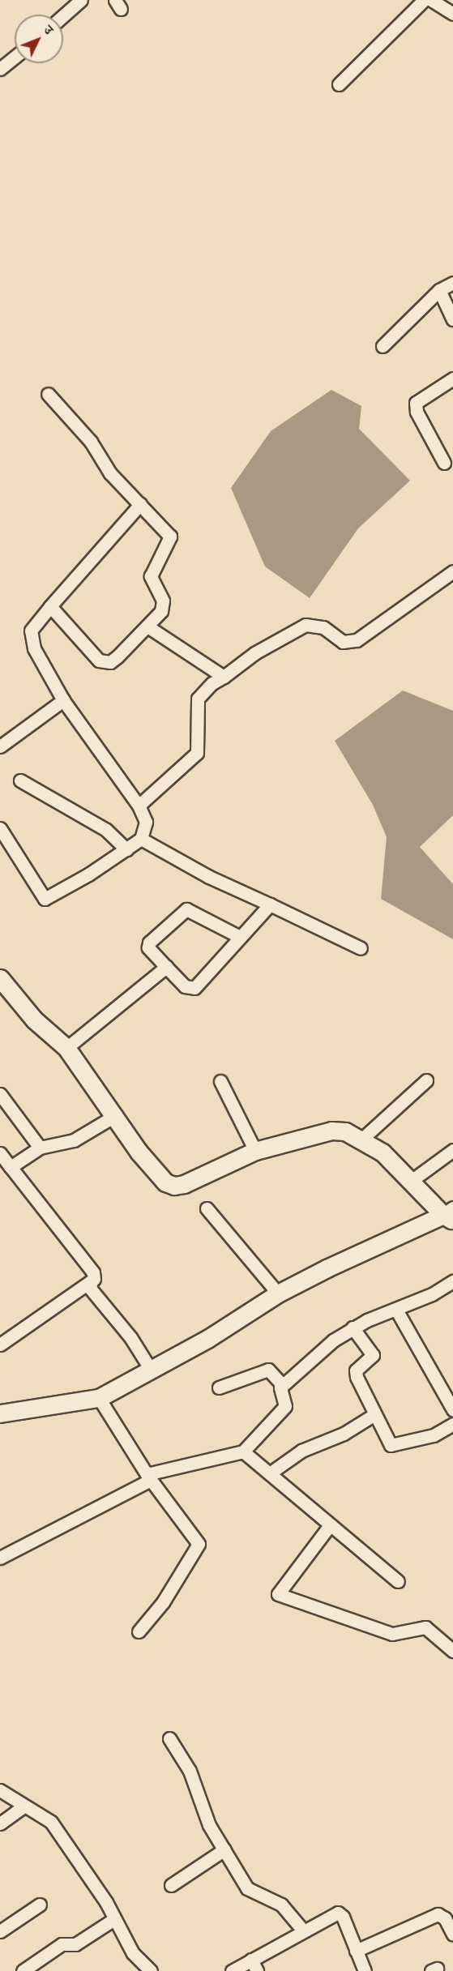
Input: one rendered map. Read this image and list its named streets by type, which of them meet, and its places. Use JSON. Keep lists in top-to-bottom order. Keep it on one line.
{"north":"top right"}
